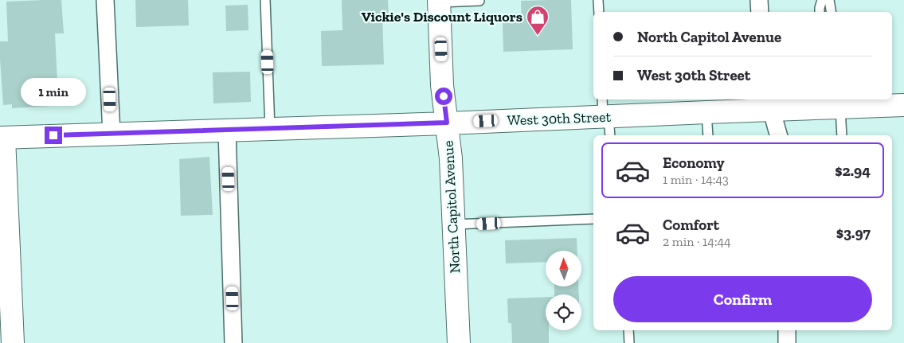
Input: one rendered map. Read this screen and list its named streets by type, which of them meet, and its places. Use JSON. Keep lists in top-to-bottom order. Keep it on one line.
{"streets":{"main road":["West 30th Street","North Capitol Avenue"]},"crossings":[["West 30th Street","North Capitol Avenue"]],"places":{"shop":["Vickie's Discount Liquors"]},"north":"top","page":{"banner":["North Capitol Avenue","West 30th Street"],"bubble":"1 min","list":[{"name":"Economy","note":"1 min · 14:43","value":"$2.94"},{"name":"Comfort","note":"2 min · 14:44","value":"$3.97"}],"buttons":"Confirm"}}
